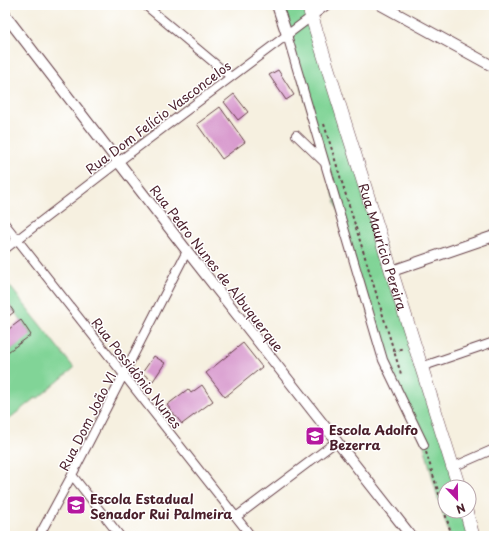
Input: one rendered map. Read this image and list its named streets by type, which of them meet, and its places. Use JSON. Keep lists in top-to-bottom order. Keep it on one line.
{"streets":{"main road":["Rua Maurício Pereira"],"street":["Rua Dom Felício Vasconcelos","Rua Pedro Nunes de Albuquerque","Rua Possidônio Nunes","Rua Dom João VI"]},"crossings":[["Rua Dom Felício Vasconcelos","Rua Maurício Pereira"],["Rua Dom Felício Vasconcelos","Rua Pedro Nunes de Albuquerque"],["Rua Dom Felício Vasconcelos","Rua Possidônio Nunes"],["Rua Pedro Nunes de Albuquerque","Rua Dom João VI"],["Rua Possidônio Nunes","Rua Dom João VI"]],"places":{"school or university":["Escola Adolfo Bezerra","Escola Estadual Senador Rui Palmeira"]},"north":"bottom"}
